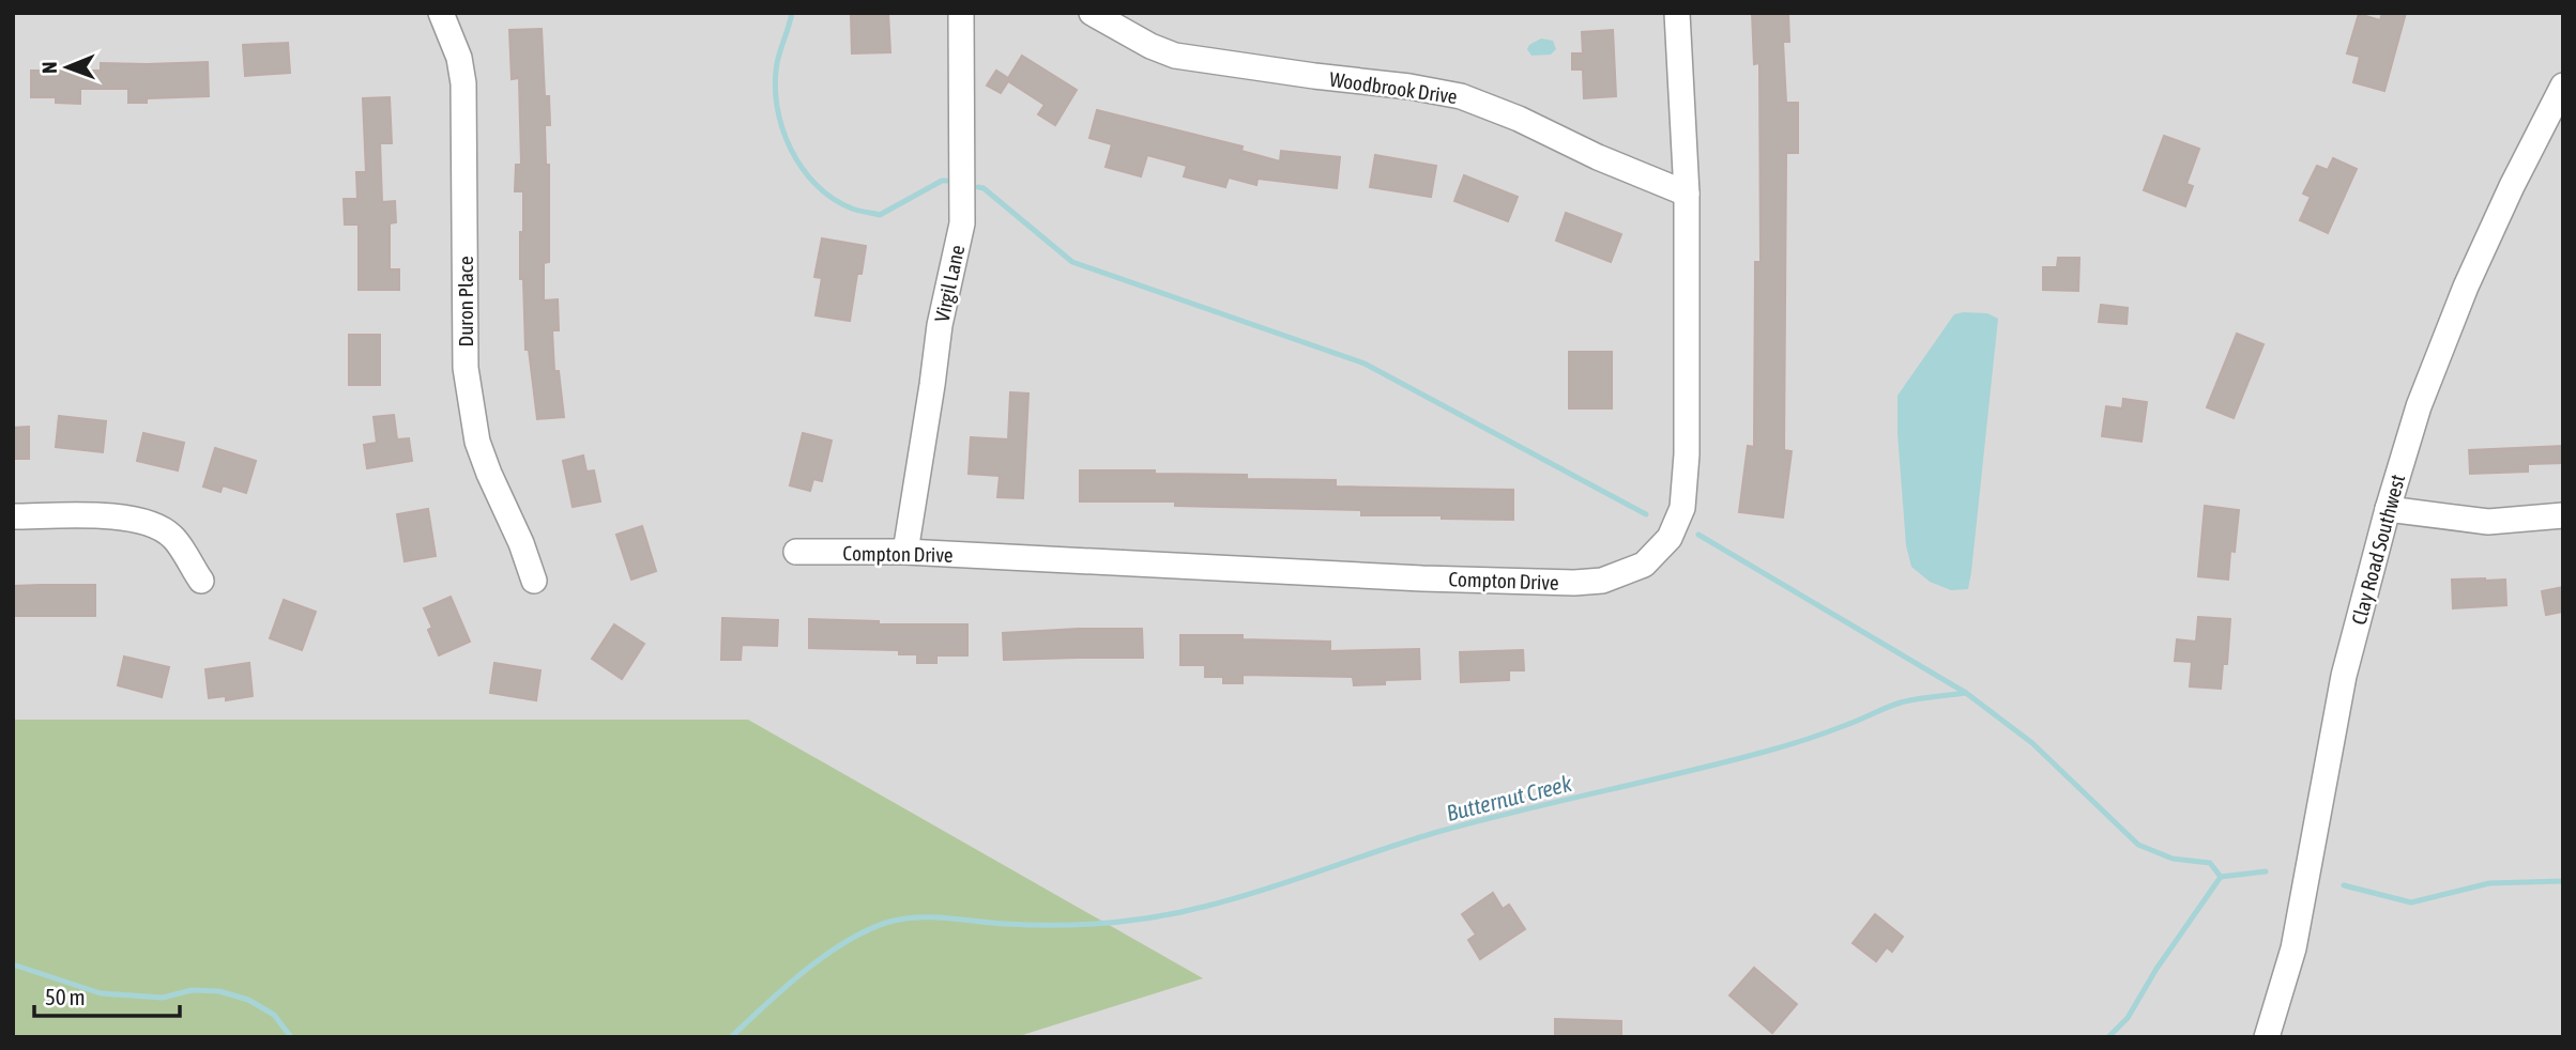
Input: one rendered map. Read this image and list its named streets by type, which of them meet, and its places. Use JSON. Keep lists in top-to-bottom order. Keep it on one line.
{"streets":{"street":["Woodbrook Drive","Virgil Lane","Duron Place","Clay Road Southwest","Compton Drive"]},"crossings":[["Woodbrook Drive","Compton Drive"],["Virgil Lane","Compton Drive"]],"water":["Butternut Creek"],"scale_bar":"50 m","north":"left"}
